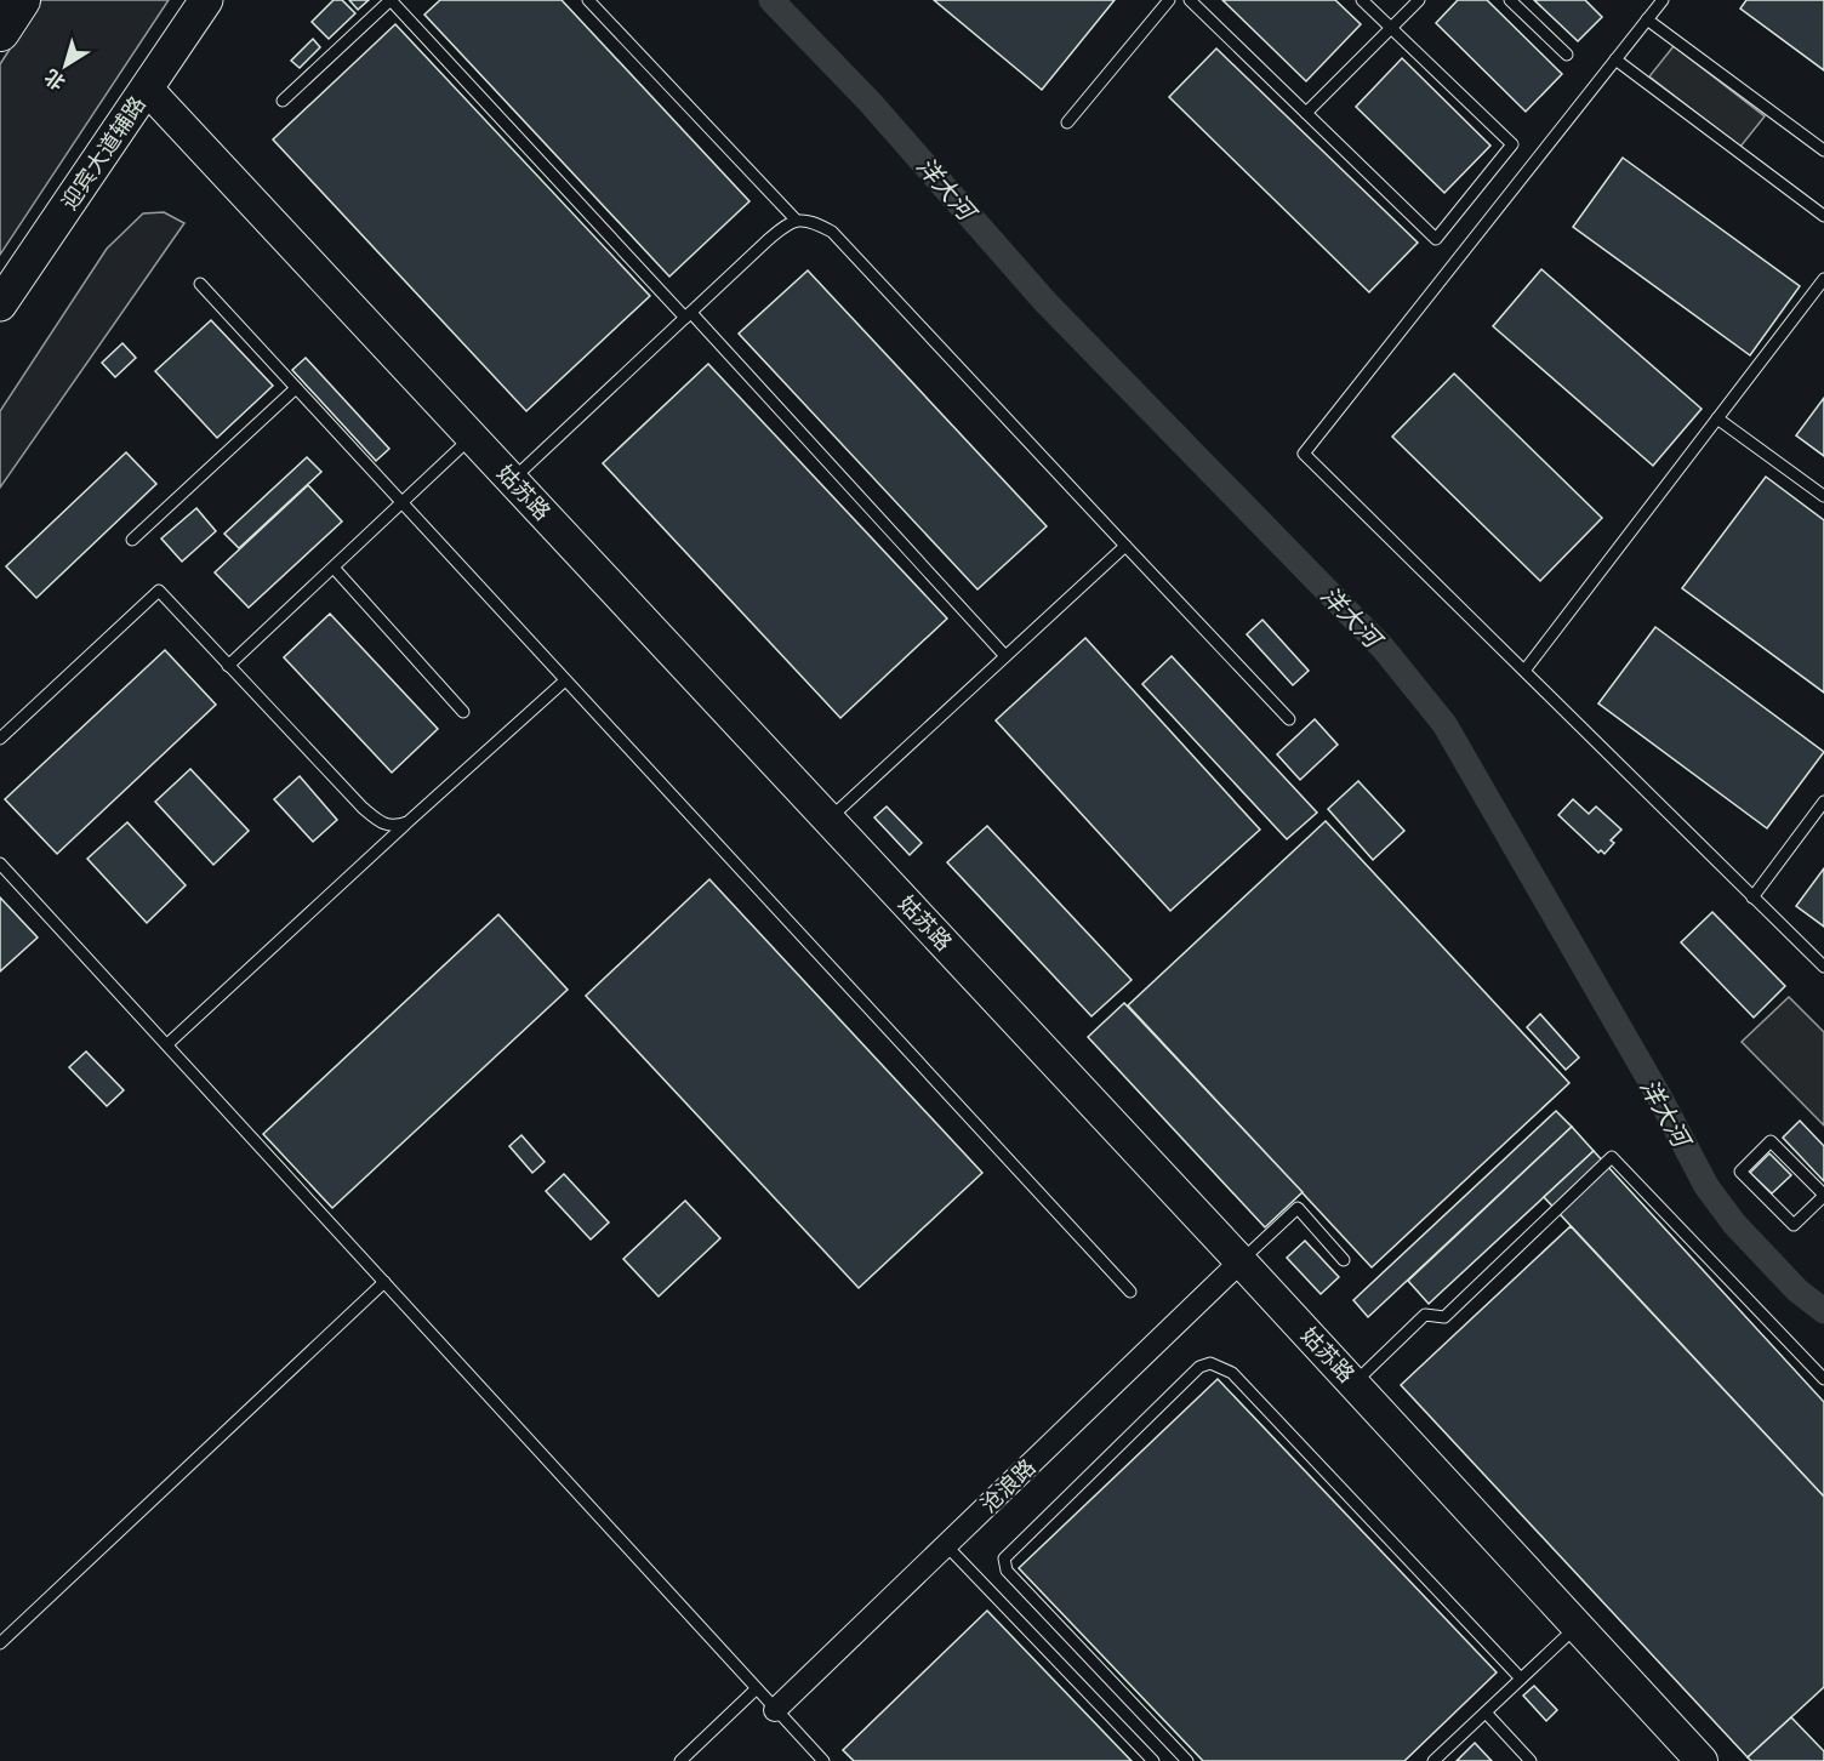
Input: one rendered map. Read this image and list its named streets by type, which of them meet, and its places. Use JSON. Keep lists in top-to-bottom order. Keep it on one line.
{"streets":{"main road":["迎宾大道辅路"],"street":["姑苏路","沧浪路"]},"crossings":[["迎宾大道辅路","姑苏路"],["姑苏路","沧浪路"]],"water":["洋大河"],"north":"bottom left"}
